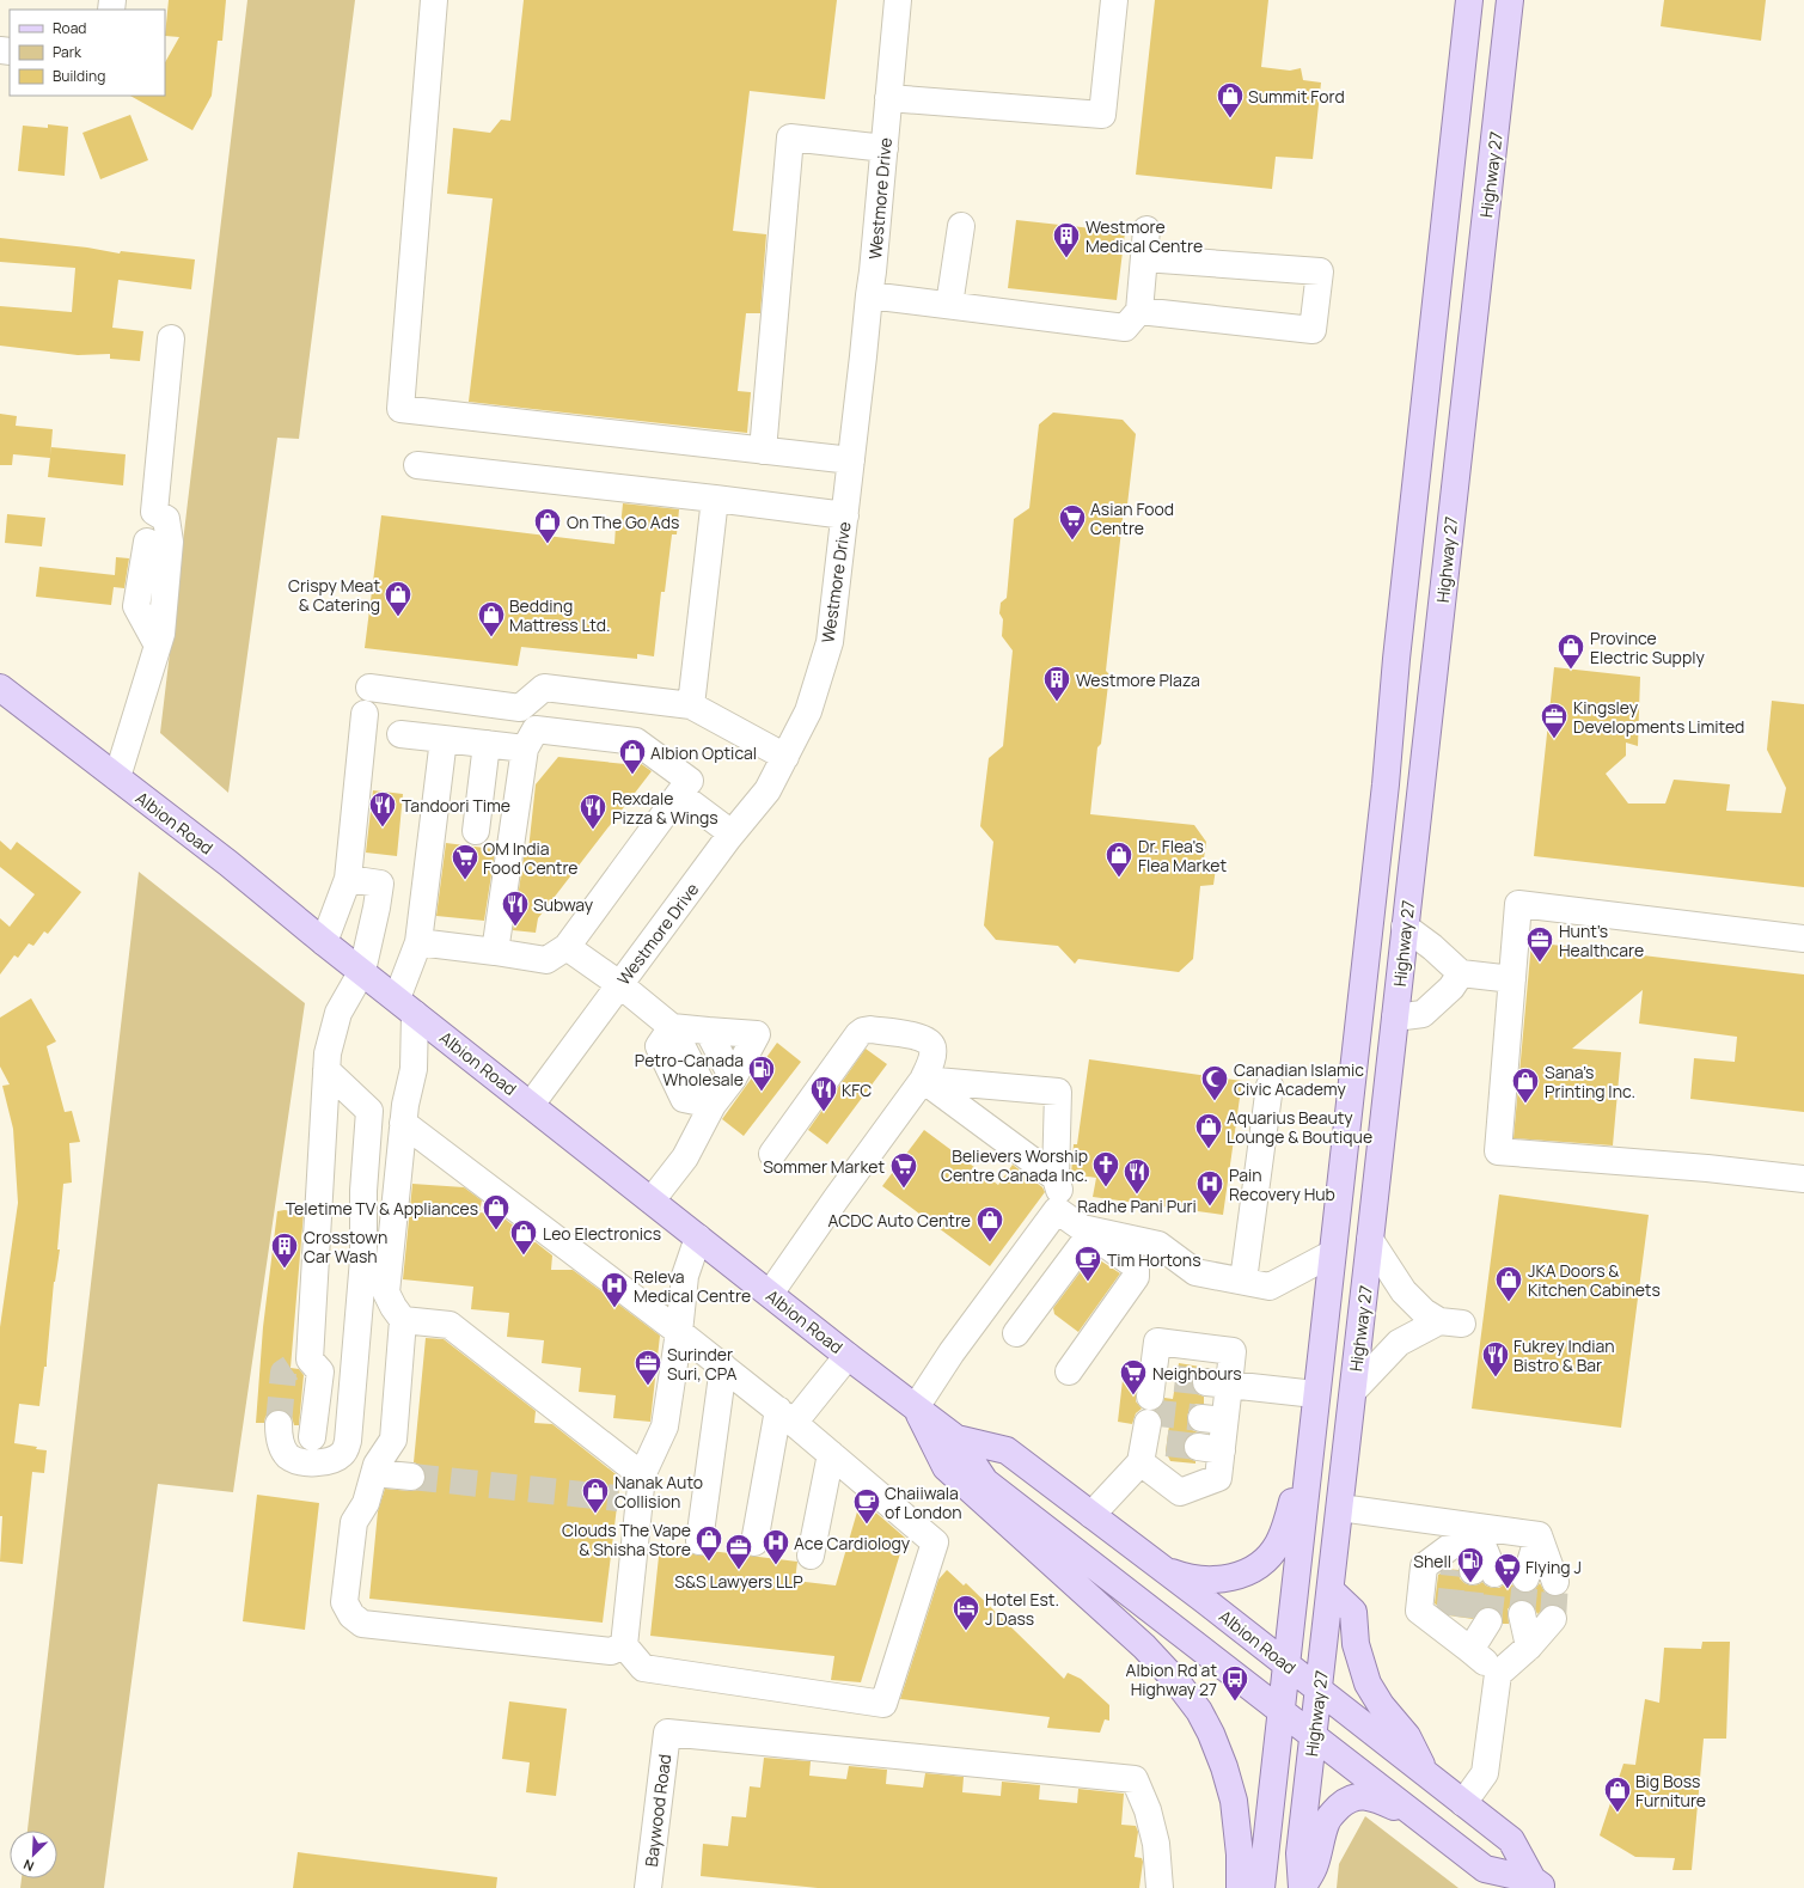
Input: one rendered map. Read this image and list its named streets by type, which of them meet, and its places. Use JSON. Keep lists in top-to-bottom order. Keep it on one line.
{"streets":{"main road":["Highway 27","Albion Road"],"street":["Westmore Drive","Baywood Road"]},"crossings":[["Highway 27","Albion Road"],["Westmore Drive","Albion Road"]],"places":{"shop":["Summit Ford","On The Go Ads","Crispy Meat & Catering","Bedding Mattress Ltd.","Province Electric Supply","Albion Optical","Dr. Flea's Flea Market","Sana’s Printing Inc.","Aquarius Beauty Lounge & Boutique","Teletime TV & Appliances","ACDC Auto Centre","Leo Electronics","JKA Doors & Kitchen Cabinets","Nanak Auto Collision","Clouds The Vape & Shisha Store","Big Boss Furniture"],"building":["Westmore Medical Centre","Westmore Plaza","Crosstown Car Wash"],"supermarket":["Asian Food Centre","OM India Food Centre","Sommer Market","Neighbours","Flying J"],"office":["Kingsley Developments Limited","Hunt’s Healthcare","Surinder Suri, CPA","S&S Lawyers LLP"],"restaurant":["Tandoori Time","Rexdale Pizza & Wings","Subway","KFC","Radhe Pani Puri","Fukrey Indian Bistro & Bar"],"fuel station":["Petro-Canada Wholesale","Shell"],"mosque":["Canadian Islamic Civic Academy"],"church":["Believers Worship Centre Canada Inc."],"hospital":["Pain Recovery Hub","Releva Medical Centre","Ace Cardiology"],"cafe":["Tim Hortons","Chaiiwala of London"],"hotel":["Hotel Est. J Dass"],"bus stop":["Albion Rd at Highway 27"]},"legend":["Road","Park","Building"],"north":"bottom left"}
